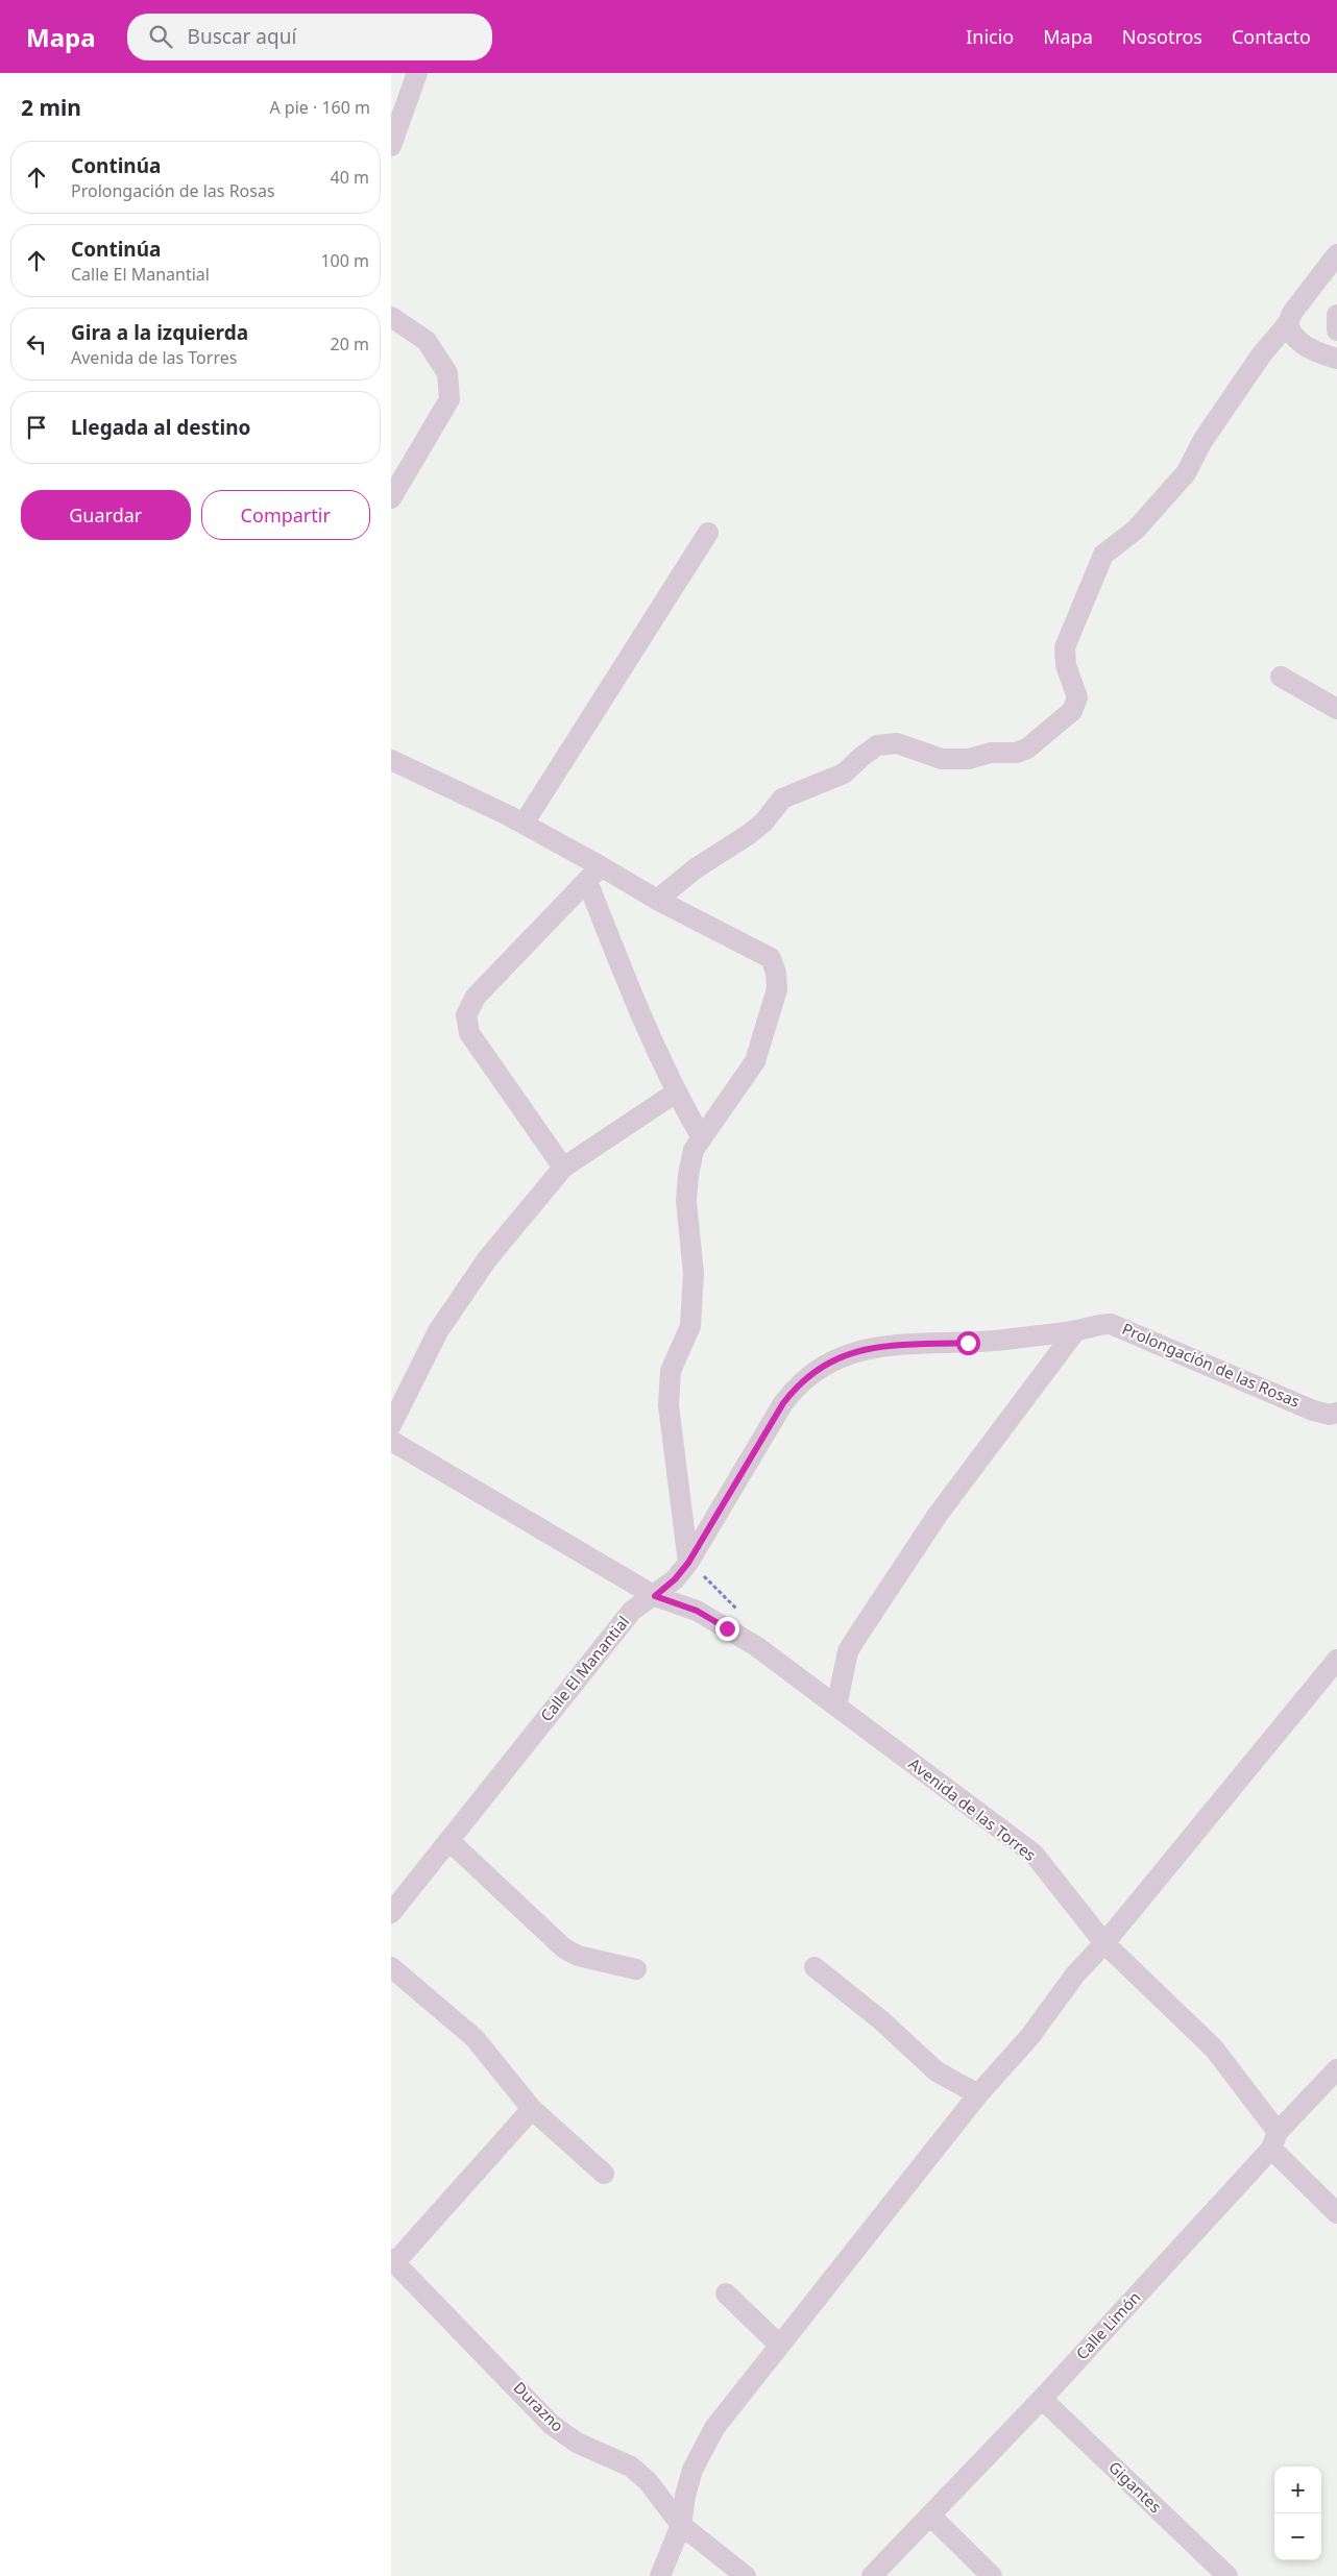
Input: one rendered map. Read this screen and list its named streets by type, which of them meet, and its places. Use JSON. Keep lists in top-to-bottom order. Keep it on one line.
{"streets":{"street":["Prolongación de las Rosas","Calle El Manantial","Avenida de las Torres","Calle Limón","Durazno","Gigantes"]},"crossings":[["Prolongación de las Rosas","Calle El Manantial"],["Calle El Manantial","Avenida de las Torres"],["Avenida de las Torres","Calle Limón"],["Calle Limón","Gigantes"]],"page":{"header":"Mapa","search":"Buscar aquí","nav":["Inicio","Mapa","Nosotros","Contacto"],"heading":["2 min","A pie · 160 m"],"list":[["Continúa","Prolongación de las Rosas","40 m"],["Continúa","Calle El Manantial","100 m"],["Gira a la izquierda","Avenida de las Torres","20 m"],"Llegada al destino"],"buttons":["Guardar","Compartir"],"map_buttons":["+","−"]}}
